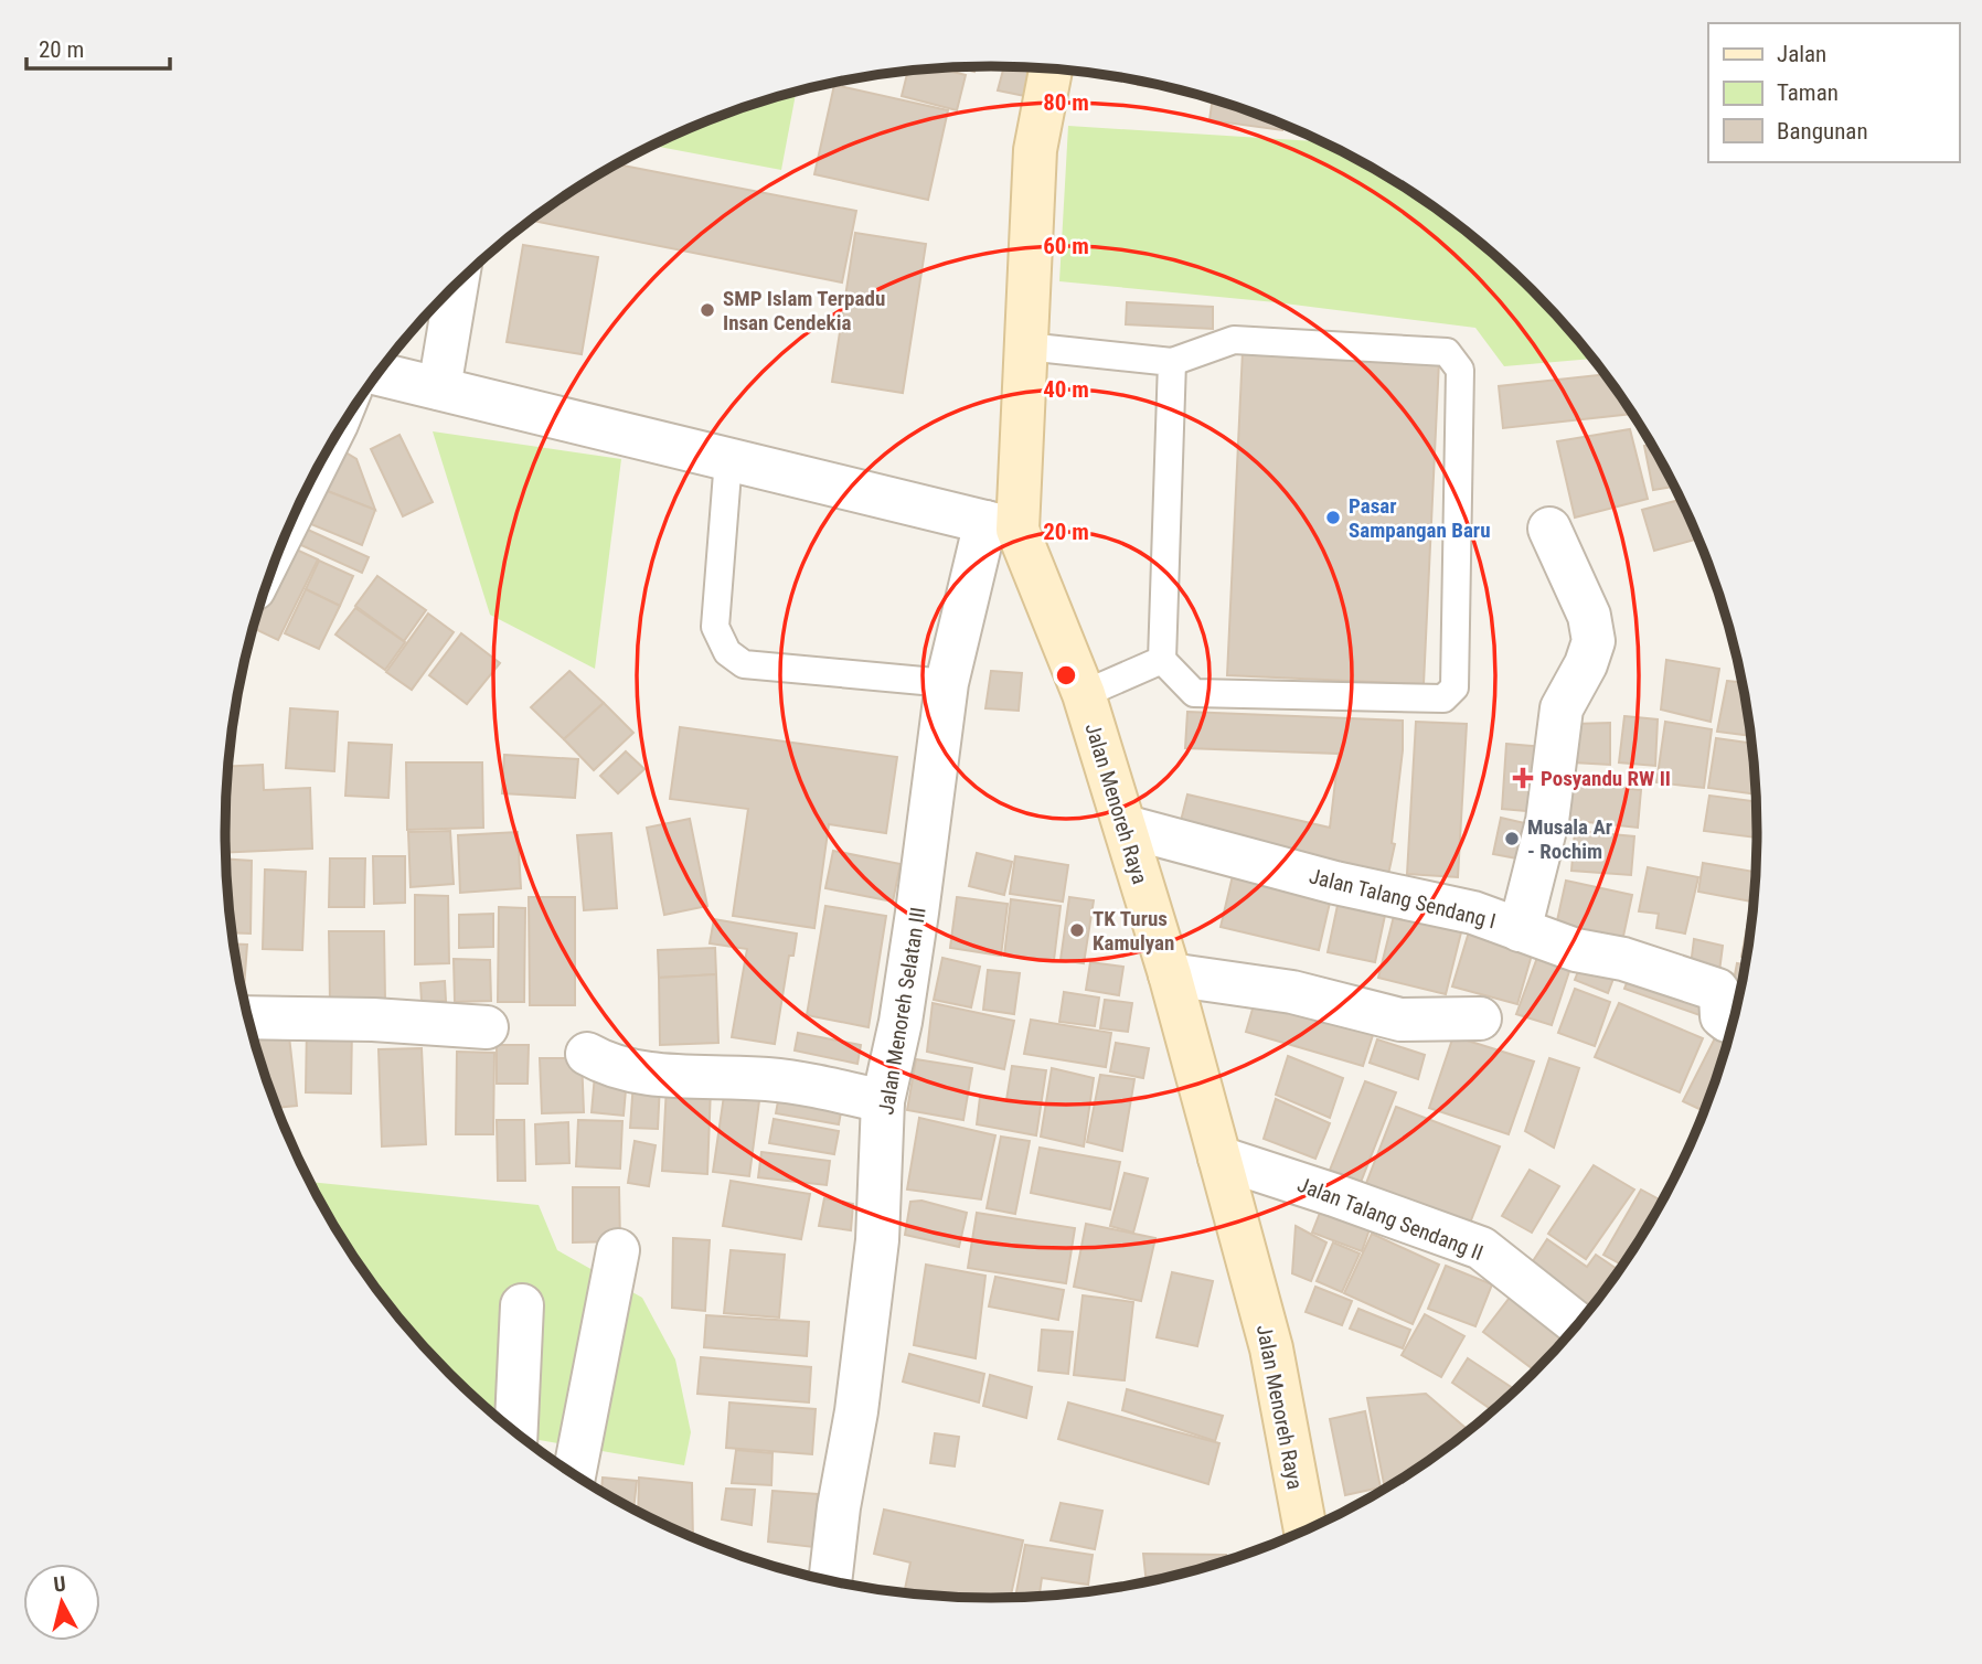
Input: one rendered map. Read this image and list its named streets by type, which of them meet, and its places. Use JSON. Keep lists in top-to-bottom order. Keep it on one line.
{"streets":{"main road":["Jalan Menoreh Raya"],"street":["Jalan Talang Sendang I","Jalan Menoreh Selatan III","Jalan Talang Sendang II"]},"crossings":[["Jalan Menoreh Raya","Jalan Talang Sendang I"],["Jalan Menoreh Raya","Jalan Menoreh Selatan III"],["Jalan Menoreh Raya","Jalan Talang Sendang II"]],"places":{"other":["SMP Islam Terpadu Insan Cendekia","Pasar Sampangan Baru","Musala Ar - Rochim","TK Turus Kamulyan"],"health":["Posyandu RW II"]},"legend":["Jalan","Taman","Bangunan"],"scale_bar":"20 m","north":"top","rings":["80 m","60 m","40 m","20 m"]}
